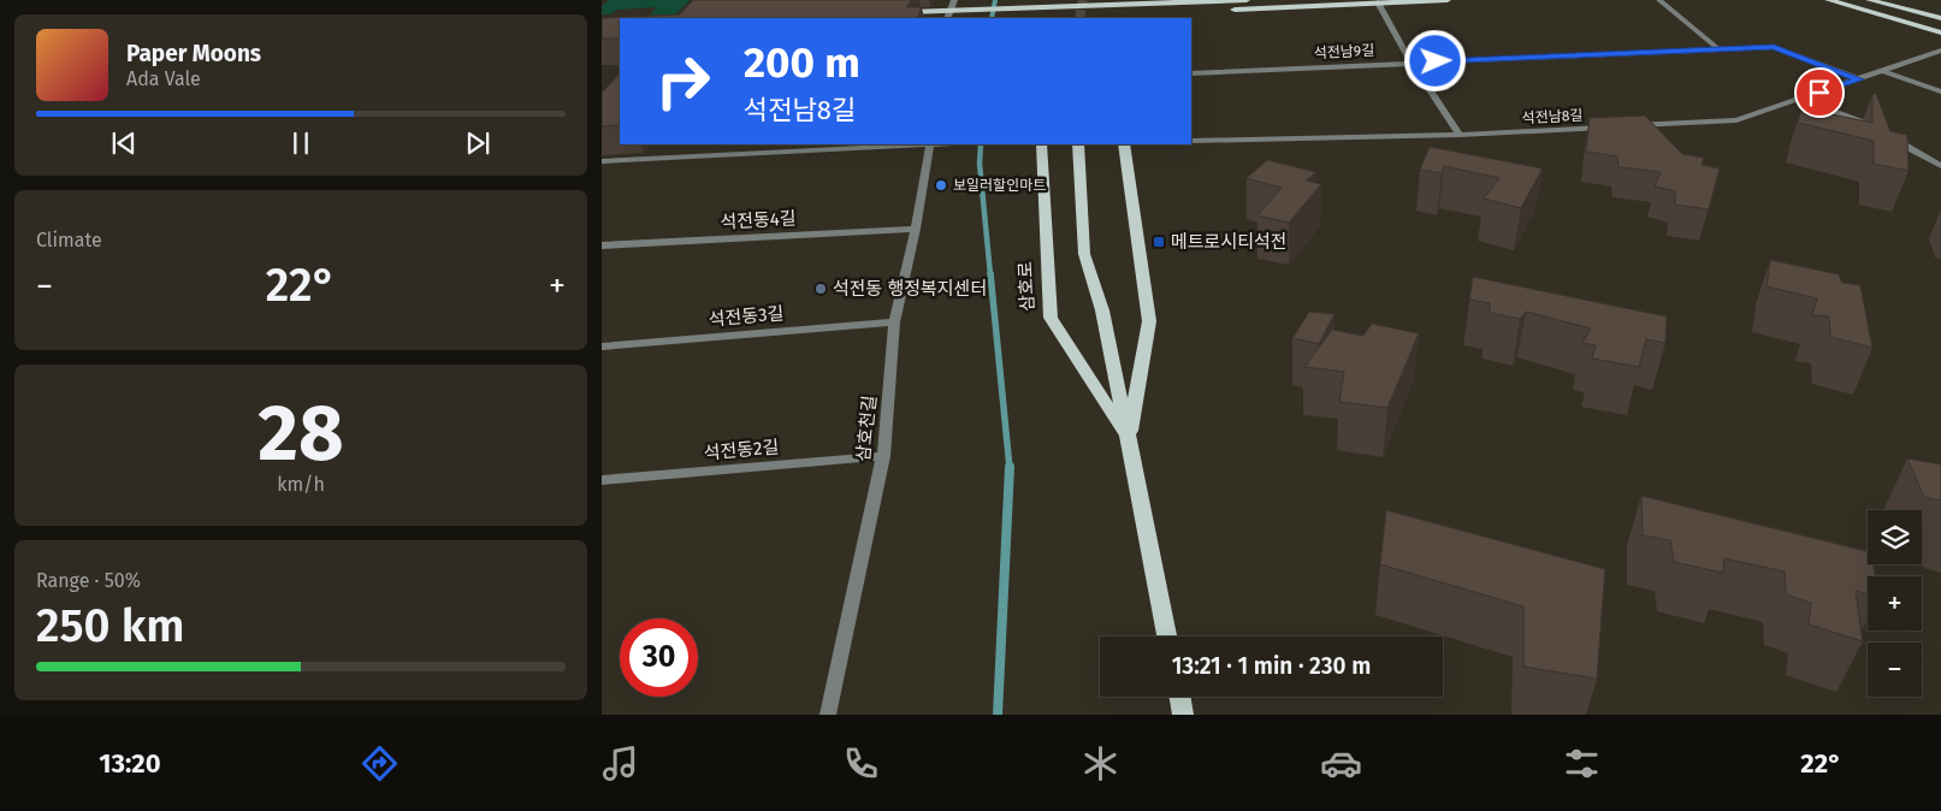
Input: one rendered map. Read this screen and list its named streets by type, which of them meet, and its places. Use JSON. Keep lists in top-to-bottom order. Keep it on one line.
{"streets":{"main road":["삼호로"],"street":["석전남9길","석전남8길","석전동4길","석전동3길","삼호천길","석전동2길"]},"crossings":[["석전동4길","삼호천길"],["석전동3길","삼호천길"],["삼호천길","석전동2길"]],"places":{"other":["보일러할인마트","석전동 행정복지센터"],"transit":["메트로시티석전"]},"page":{"turn":["200 m","석전남8길"],"song":["Paper Moons","Ada Vale"],"tile":["Climate",["28","km/h"],["Range · 50%","250 km"]],"heat":["−","22°","+"],"map_buttons":["+","−"],"limit":"30","trip":"13:21 · 1 min · 230 m","tabs":["13:20","22°"]}}
